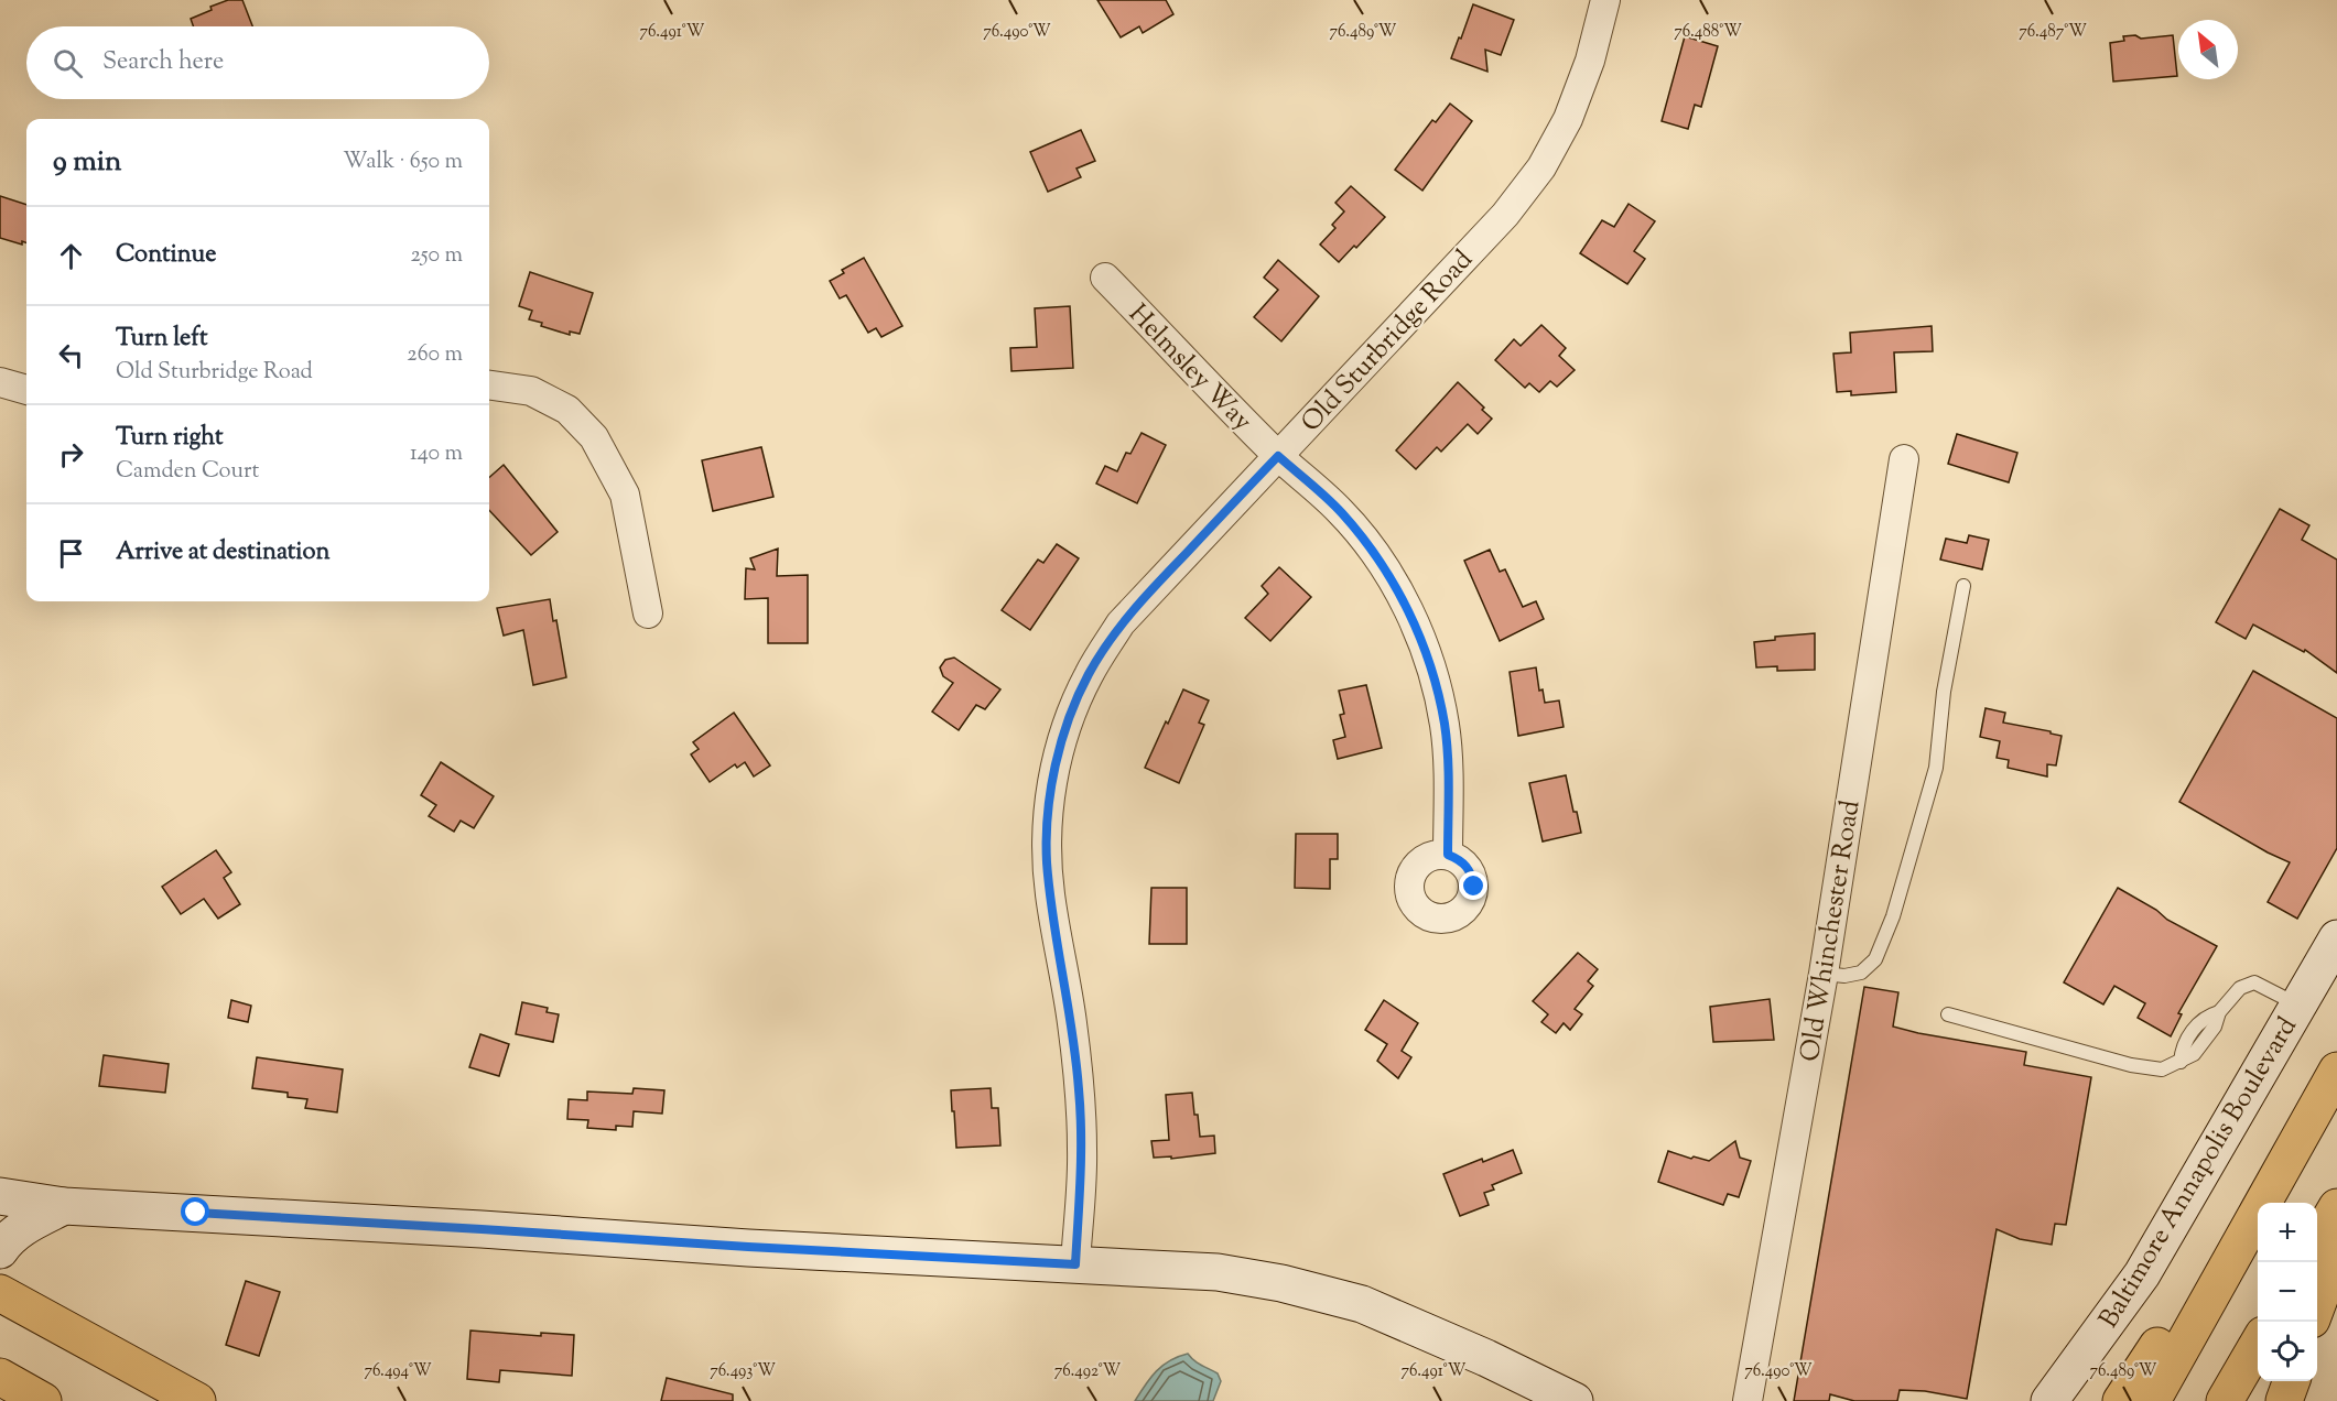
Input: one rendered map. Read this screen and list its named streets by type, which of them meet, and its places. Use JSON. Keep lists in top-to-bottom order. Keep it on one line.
{"streets":{"street":["Old Sturbridge Road","Helmsley Way","Old Whinchester Road","Baltimore Annapolis Boulevard"]},"crossings":[["Old Sturbridge Road","Helmsley Way"]],"north":"top left","page":{"search":"Search here","heading":["9 min","Walk · 650 m"],"list":[["Continue","250 m"],["Turn left","Old Sturbridge Road","260 m"],["Turn right","Camden Court","140 m"],"Arrive at destination"],"map_buttons":["+","−"]},"coordinates":["76.491°W","76.490°W","76.489°W","76.488°W","76.487°W","76.494°W","76.493°W","76.492°W"]}
